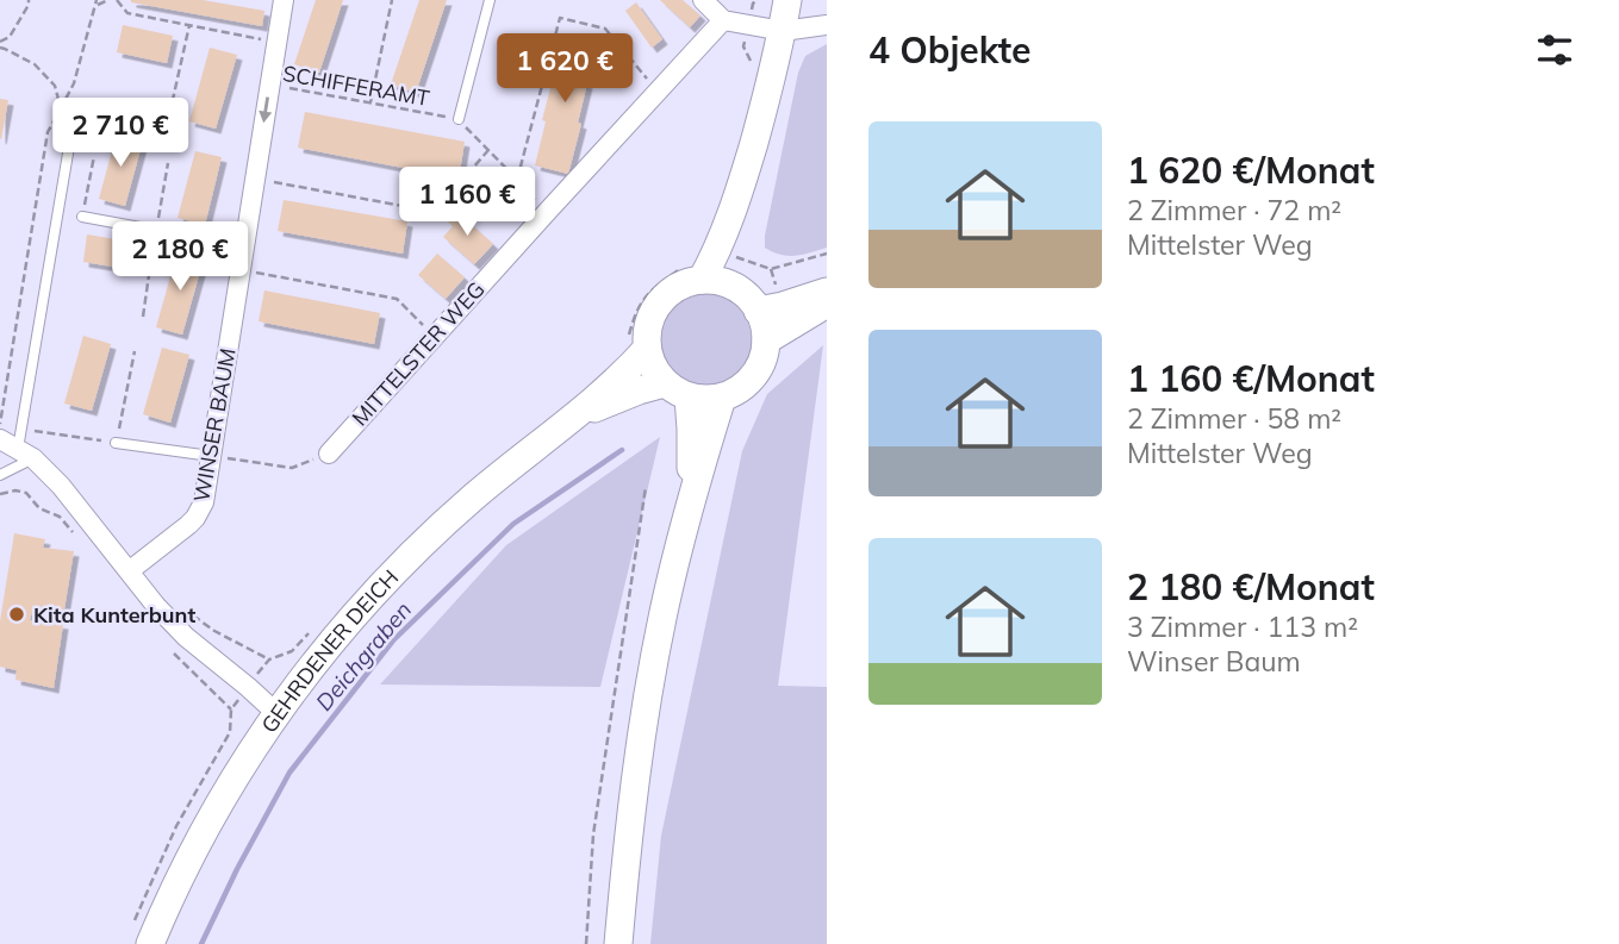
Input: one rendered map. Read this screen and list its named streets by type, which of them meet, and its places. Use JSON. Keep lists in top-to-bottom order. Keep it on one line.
{"streets":{"main road":["GEHRDENER DEICH"],"street":["MITTELSTER WEG","WINSER BAUM"],"path":["SCHIFFERAMT"]},"crossings":[["SCHIFFERAMT","WINSER BAUM"]],"water":["Deichgraben"],"places":["Kita Kunterbunt"],"page":{"heading":"4 Objekte","price":["1 620 €","2 710 €","1 160 €","2 180 €"],"list":[{"name":"1 620 €/Monat","note":"2 Zimmer · 72 m² · Mittelster Weg"},{"name":"1 160 €/Monat","note":"2 Zimmer · 58 m² · Mittelster Weg"},{"name":"2 180 €/Monat","note":"3 Zimmer · 113 m² · Winser Baum"}]}}
